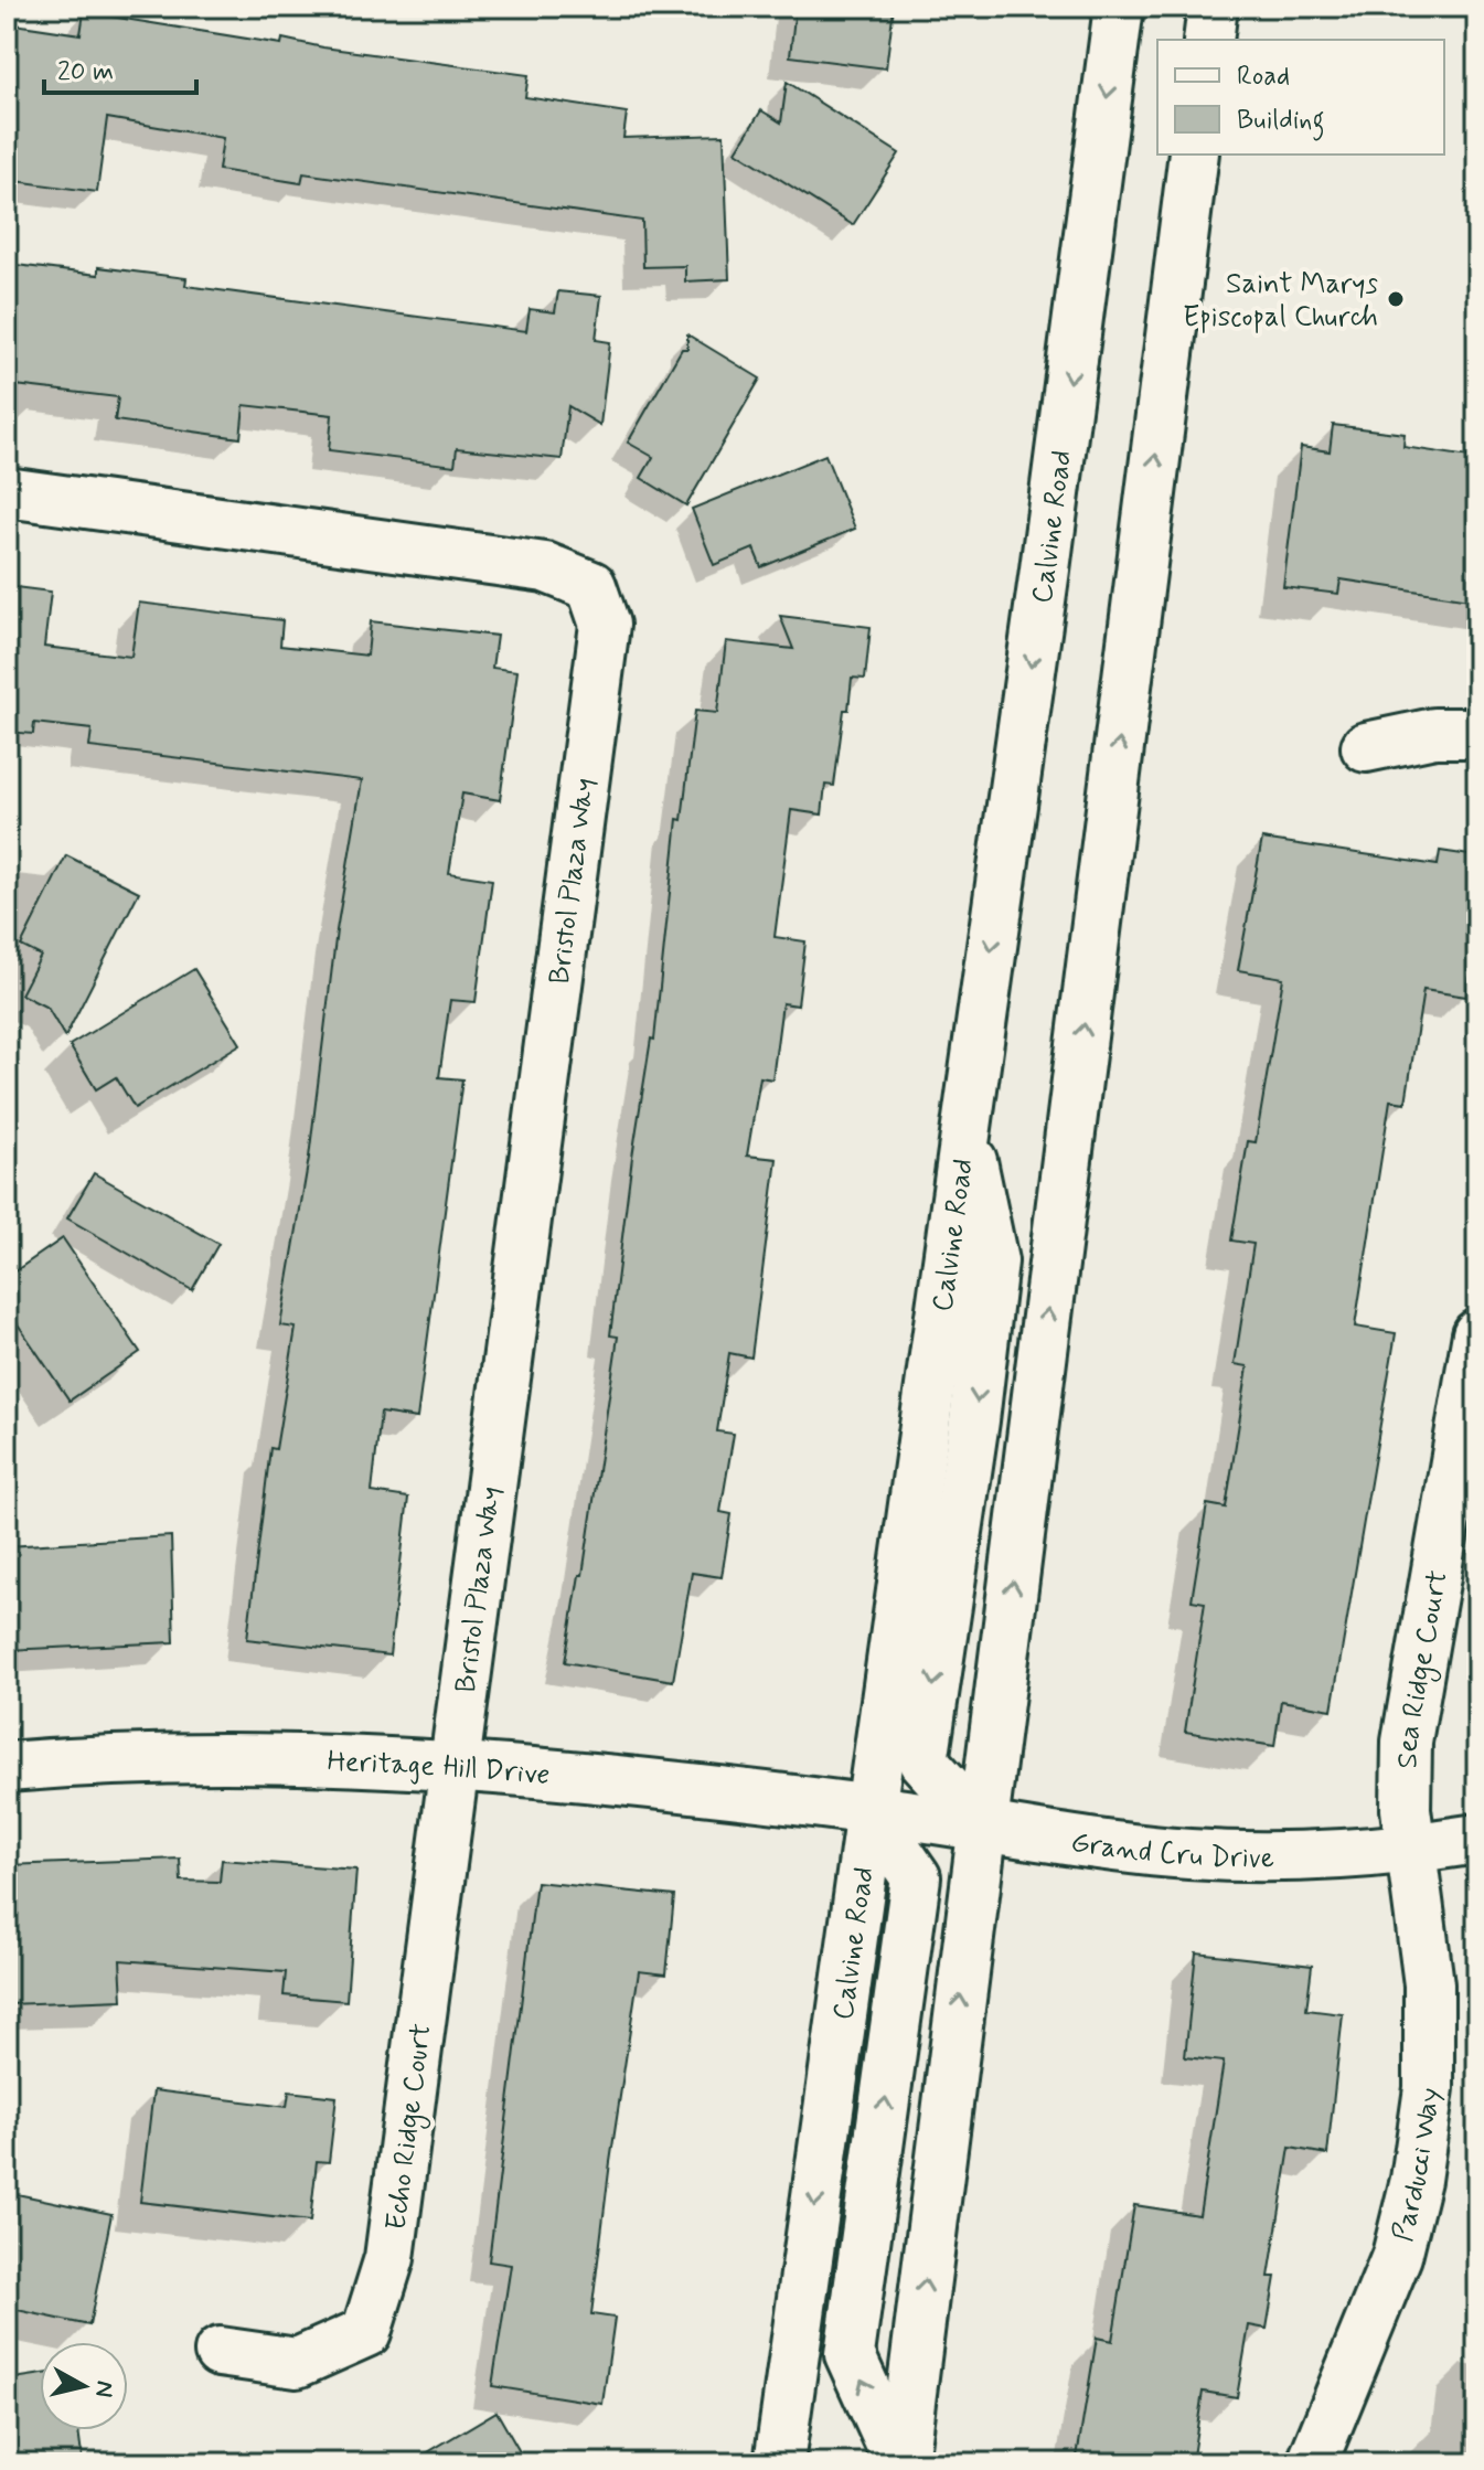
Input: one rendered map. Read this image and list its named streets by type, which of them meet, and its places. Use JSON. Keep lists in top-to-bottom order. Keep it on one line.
{"streets":{"main road":["Calvine Road","Bristol Plaza Way","Sea Ridge Court","Heritage Hill Drive","Grand Cru Drive","Echo Ridge Court","Parducci Way"]},"crossings":[["Calvine Road","Heritage Hill Drive"],["Calvine Road","Grand Cru Drive"],["Bristol Plaza Way","Heritage Hill Drive"],["Bristol Plaza Way","Echo Ridge Court"],["Sea Ridge Court","Grand Cru Drive"],["Sea Ridge Court","Parducci Way"],["Heritage Hill Drive","Grand Cru Drive"],["Heritage Hill Drive","Echo Ridge Court"],["Grand Cru Drive","Parducci Way"]],"places":["Saint Marys Episcopal Church"],"legend":["Road","Building"],"scale_bar":"20 m","north":"right"}
